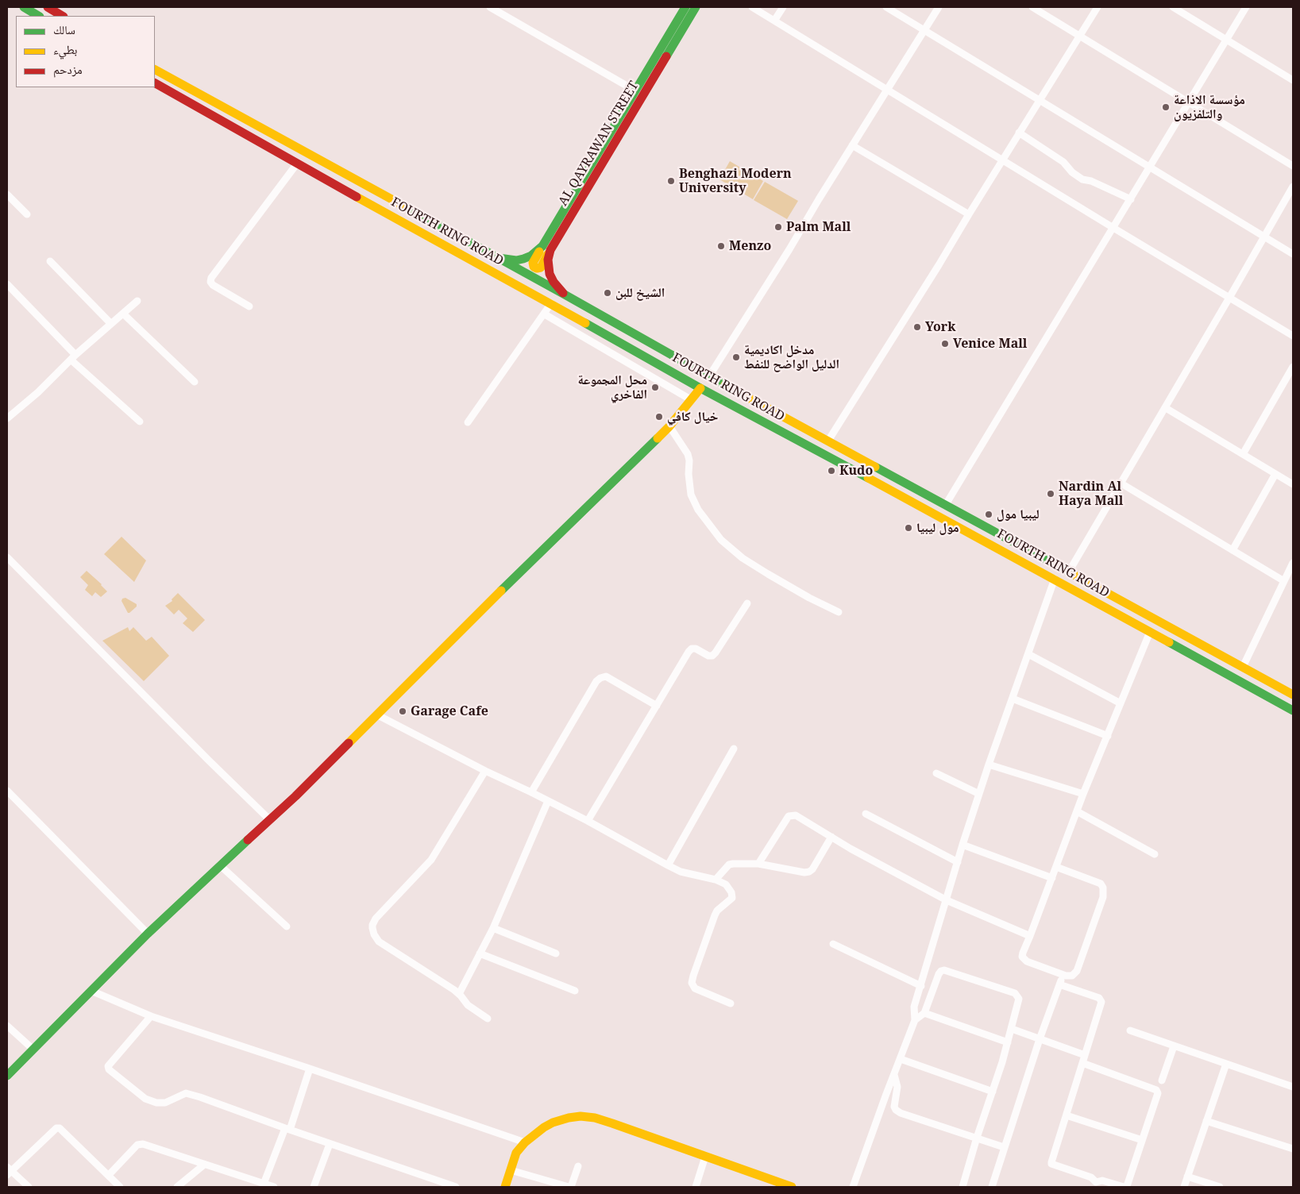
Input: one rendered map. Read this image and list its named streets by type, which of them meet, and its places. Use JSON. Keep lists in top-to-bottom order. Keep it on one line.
{"streets":{"main road":["AL QAYRAWAN STREET","FOURTH RING ROAD"]},"crossings":[["AL QAYRAWAN STREET","FOURTH RING ROAD"]],"places":["مؤسسة الاذاعة والتلفزيون","Benghazi Modern University","Palm Mall","Menzo","الشيخ للبن","York","Venice Mall","مدخل اكاديمية الدليل الواضح للنفط","محل المجموعة الفاخري","خيال كافي","Kudo","Nardin Al Haya Mall","ليبيا مول","مول ليبيا","Garage Cafe"],"legend":["سالك","بطيء","مزدحم"]}
